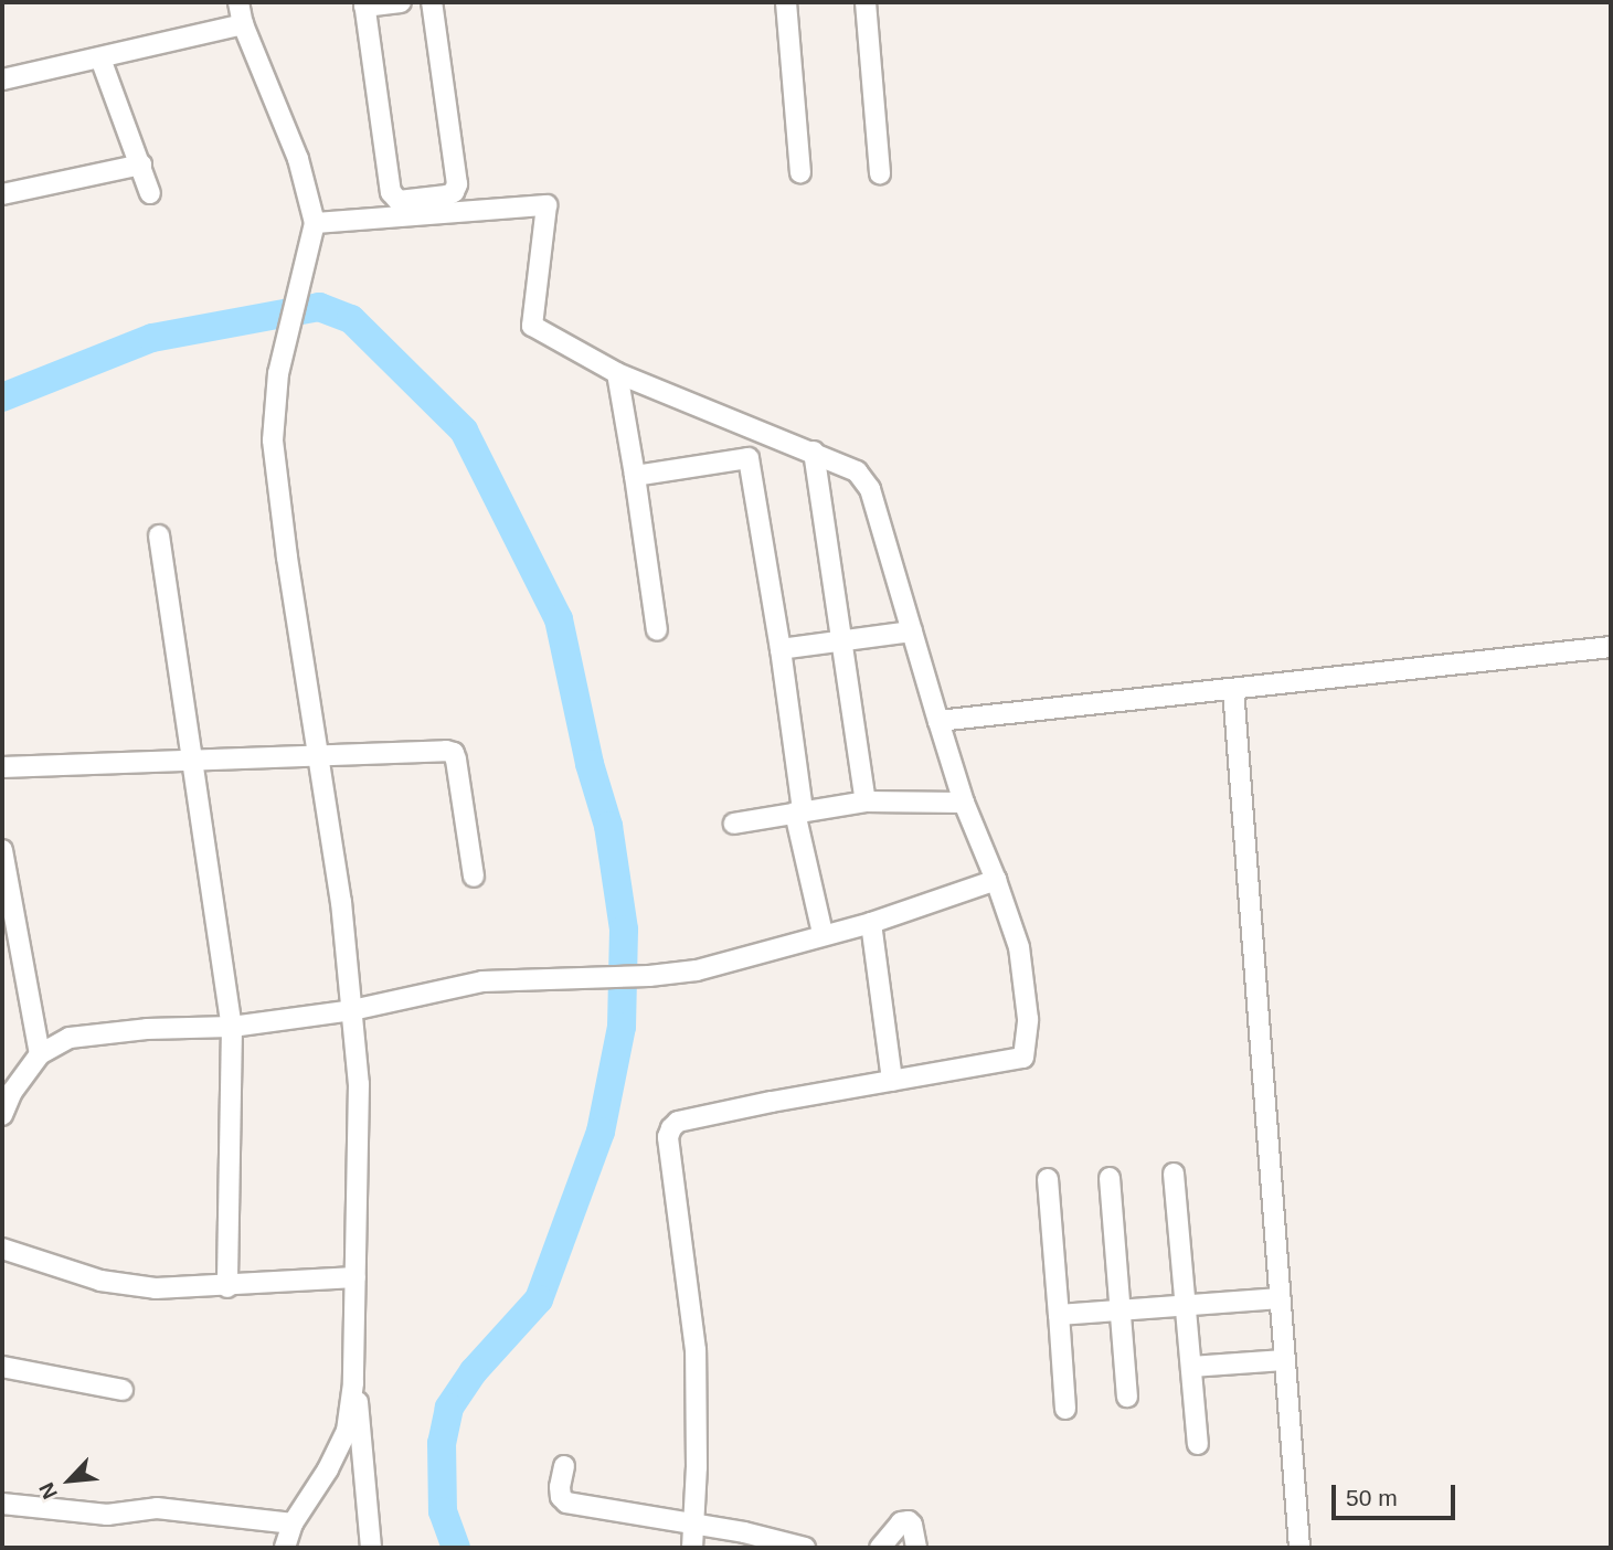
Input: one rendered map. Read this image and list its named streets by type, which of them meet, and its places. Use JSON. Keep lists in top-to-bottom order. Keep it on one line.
{"scale_bar":"50 m","north":"bottom left"}
